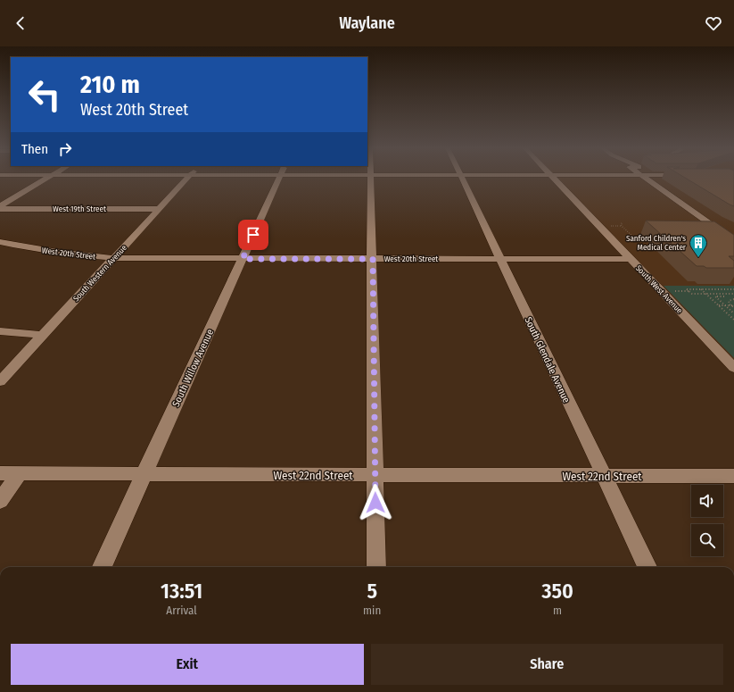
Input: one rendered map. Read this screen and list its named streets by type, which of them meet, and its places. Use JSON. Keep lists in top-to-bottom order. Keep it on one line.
{"streets":{"street":["West 19th Street","West 20th Street","South Western Avenue","South West Avenue","South Glendale Avenue","South Willow Avenue","West 22nd Street"]},"crossings":[["West 19th Street","South Western Avenue"],["West 20th Street","South Western Avenue"],["West 20th Street","South West Avenue"],["West 20th Street","South Glendale Avenue"],["West 20th Street","South Willow Avenue"],["South Glendale Avenue","West 22nd Street"],["South Willow Avenue","West 22nd Street"]],"places":{"building":["Sanford Children's Medical Center"]},"page":{"header":"Waylane","turn":["210 m","West 20th Street"],"then":"Then","eta":["13:51","Arrival","5","min","350","m"],"buttons":["Exit","Share"]}}
